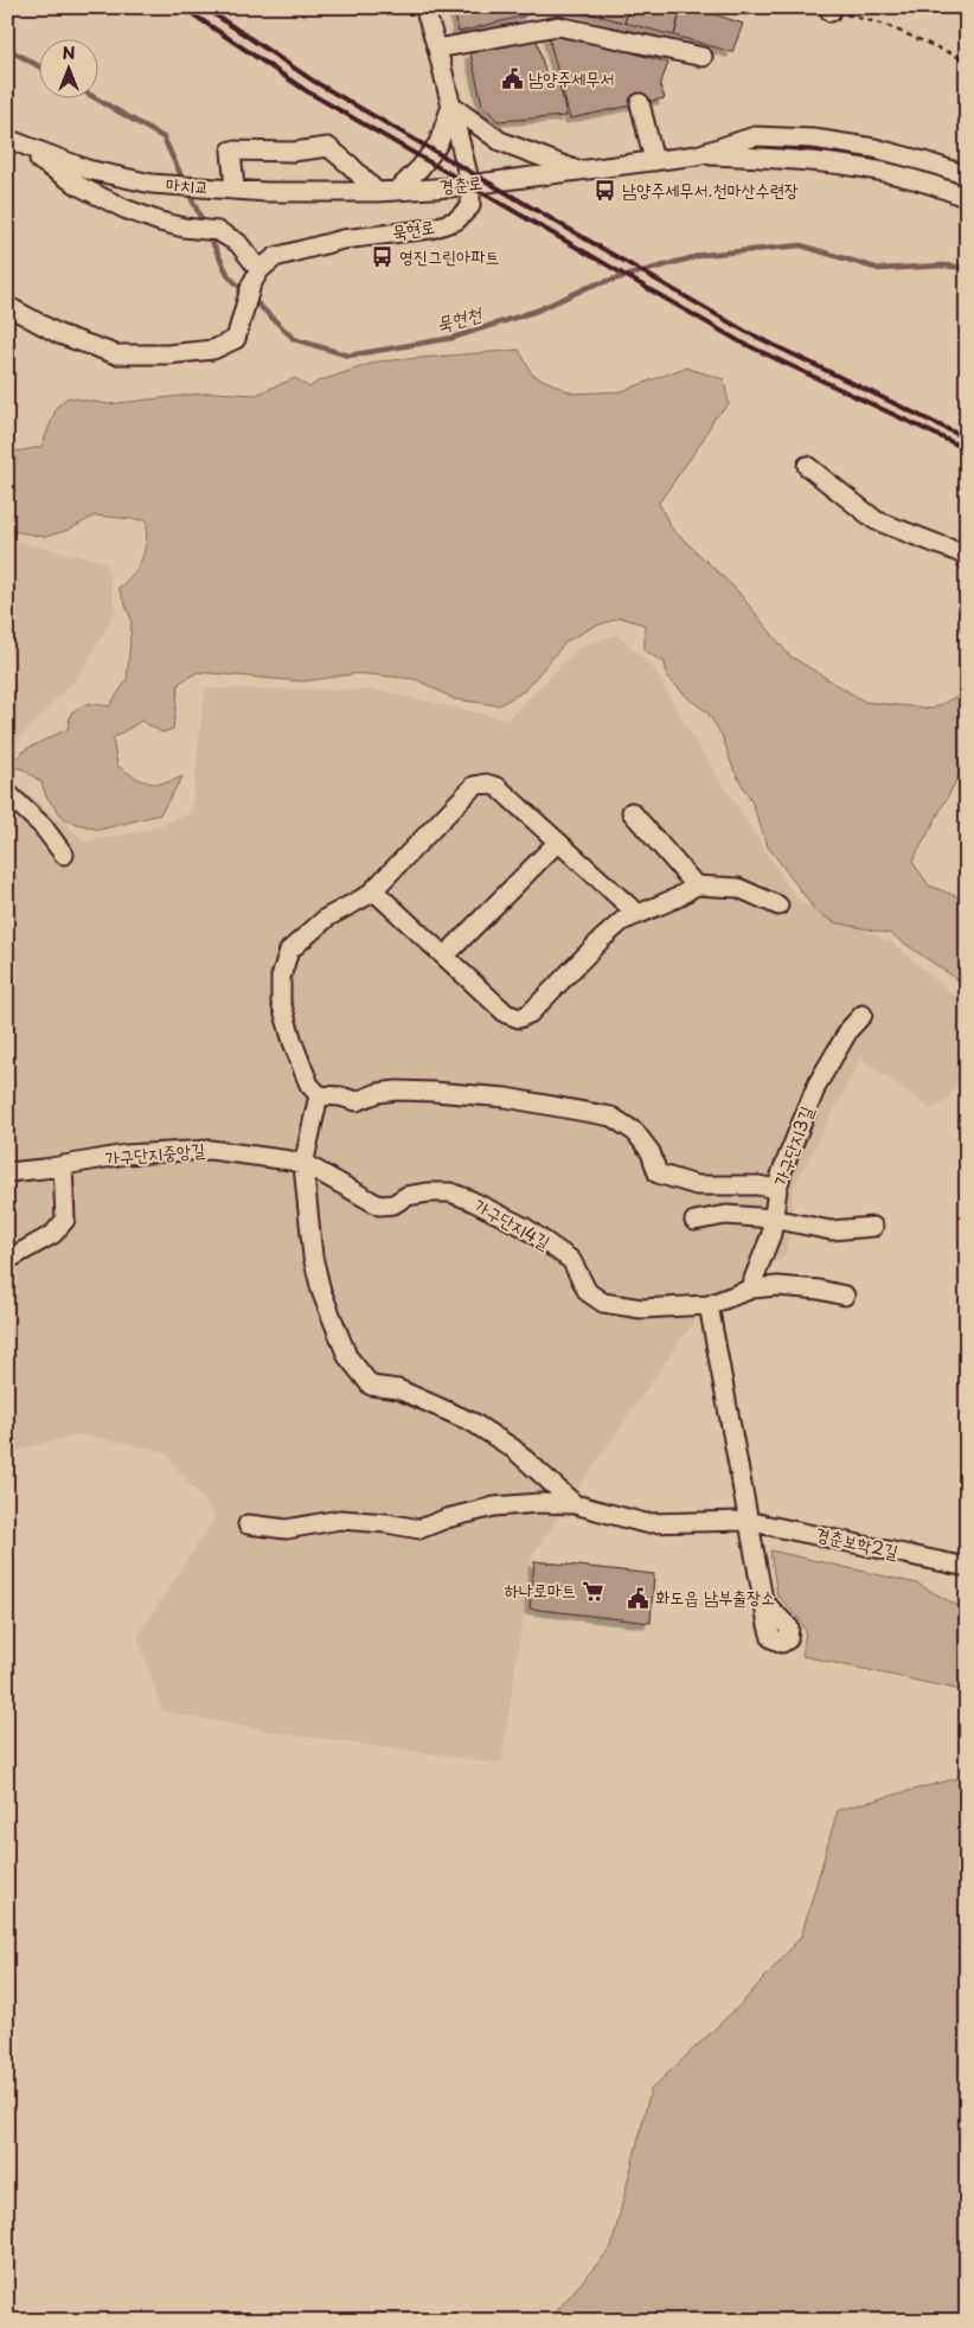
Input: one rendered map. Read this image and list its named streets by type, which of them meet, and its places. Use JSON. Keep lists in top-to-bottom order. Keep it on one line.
{"streets":{"street":["경춘로","마치교","묵현로","가구단지3길","가구단지중앙길","가구단지4길","경춘보학2길"]},"crossings":[["경춘로","마치교"],["경춘로","묵현로"],["가구단지3길","가구단지4길"],["가구단지중앙길","가구단지4길"]],"water":["묵현천"],"places":{"public building":["남양주세무서","화도읍 남부출장소"],"bus stop":["남양주세무서.천마산수련장","영진그린아파트"],"supermarket":["하나로마트"]},"north":"top"}
